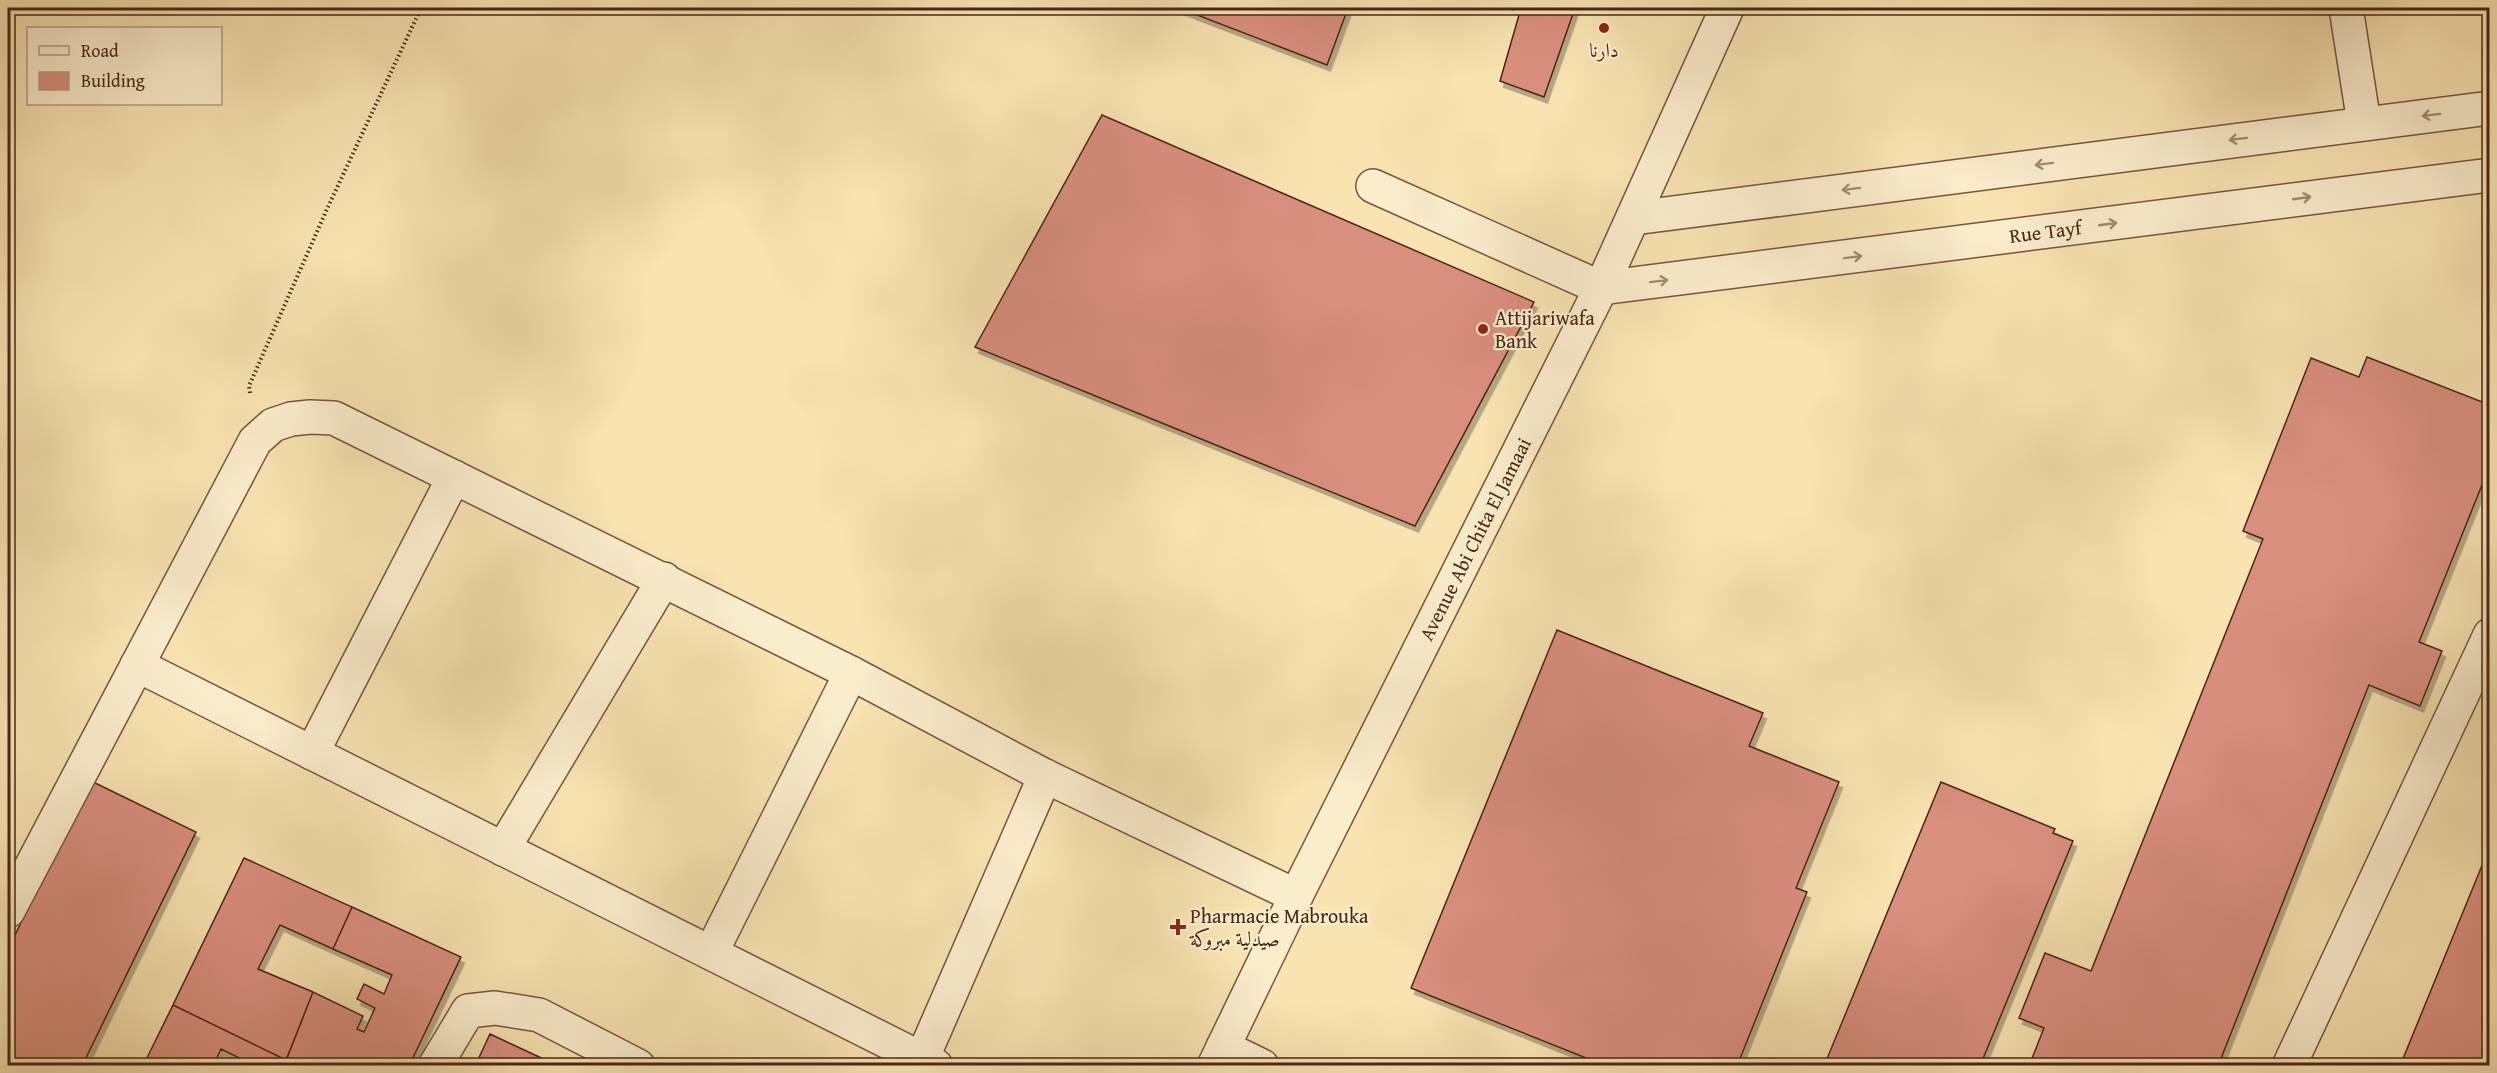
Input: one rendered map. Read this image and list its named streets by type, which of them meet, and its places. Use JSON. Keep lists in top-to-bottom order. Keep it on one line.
{"streets":{"street":["Rue Tayf","Avenue Abi Chita El Jamaai"]},"crossings":[["Rue Tayf","Avenue Abi Chita El Jamaai"]],"places":{"other":["دارنا","Attijariwafa Bank"],"health":["Pharmacie Mabrouka صيدلية مبروكة"]},"legend":["Road","Building"]}
